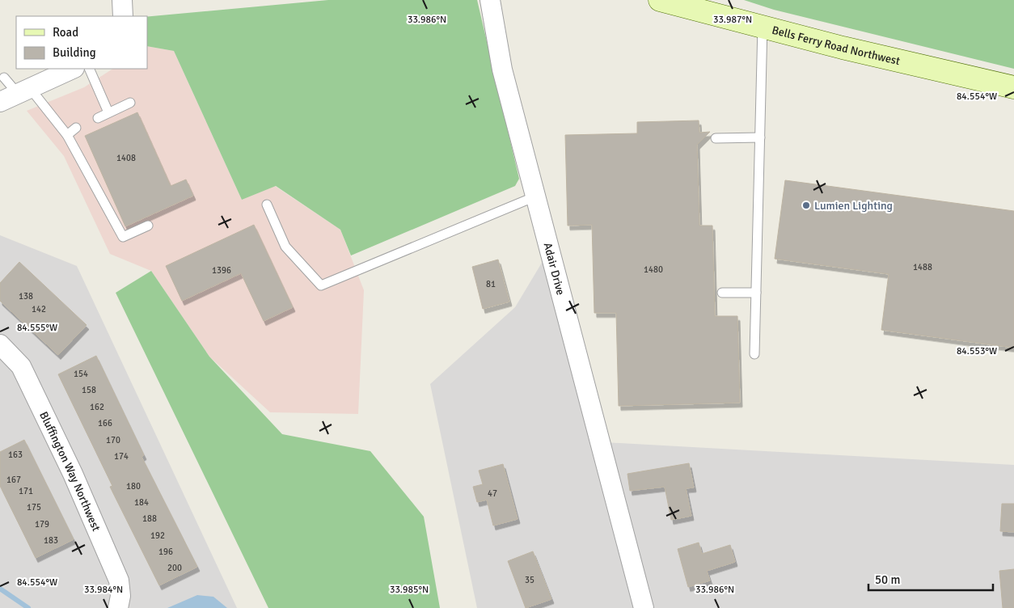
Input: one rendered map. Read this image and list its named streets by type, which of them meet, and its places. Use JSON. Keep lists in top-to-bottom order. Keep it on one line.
{"streets":{"main road":["Bells Ferry Road Northwest"],"street":["Adair Drive","Bluffington Way Northwest"]},"places":["Lumien Lighting"],"house_numbers":["1408","1488","1480","1396","81","138","142","154","158","162","166","170","163","174","167","180","171","47","184","175","188","179","192","183","196","200","35"],"legend":["Road","Building"],"scale_bar":"50 m","coordinates":["33.986°N","33.987°N","84.554°W","84.555°W","84.553°W","33.984°N","33.985°N"]}
